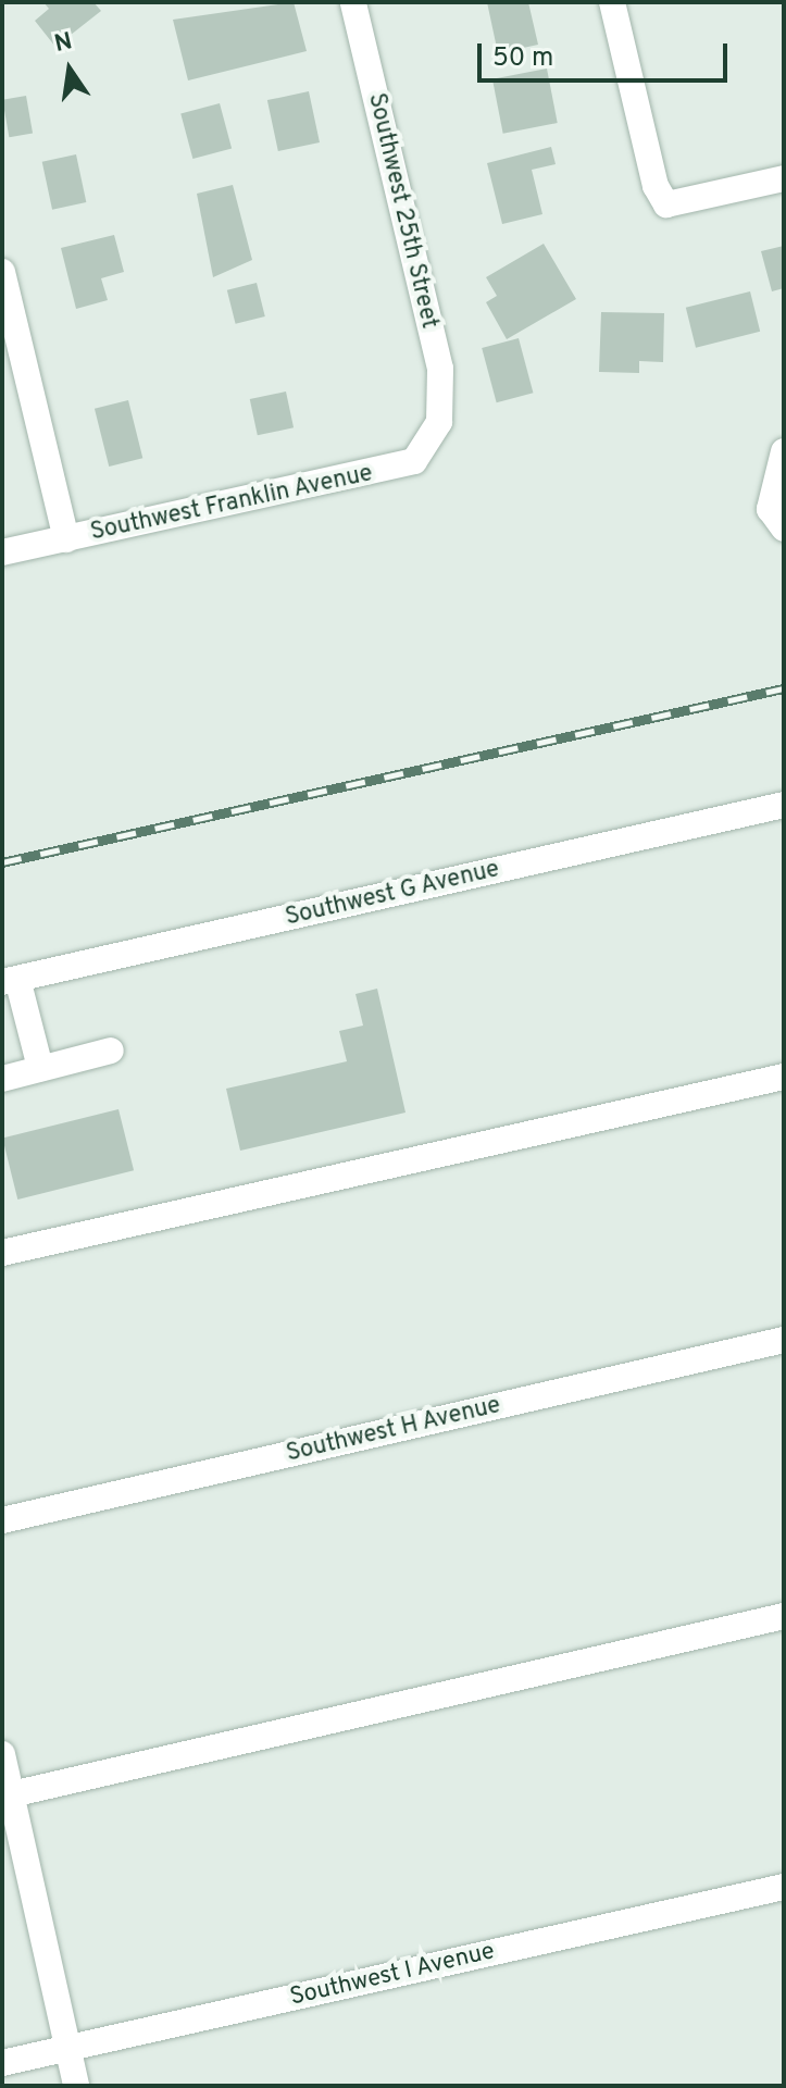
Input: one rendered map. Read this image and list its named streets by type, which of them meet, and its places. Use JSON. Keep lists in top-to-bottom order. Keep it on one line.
{"streets":{"street":["Southwest 25th Street","Southwest Franklin Avenue","Southwest G Avenue","Southwest H Avenue","Southwest I Avenue"]},"crossings":[["Southwest 25th Street","Southwest Franklin Avenue"]],"scale_bar":"50 m","north":"top"}
